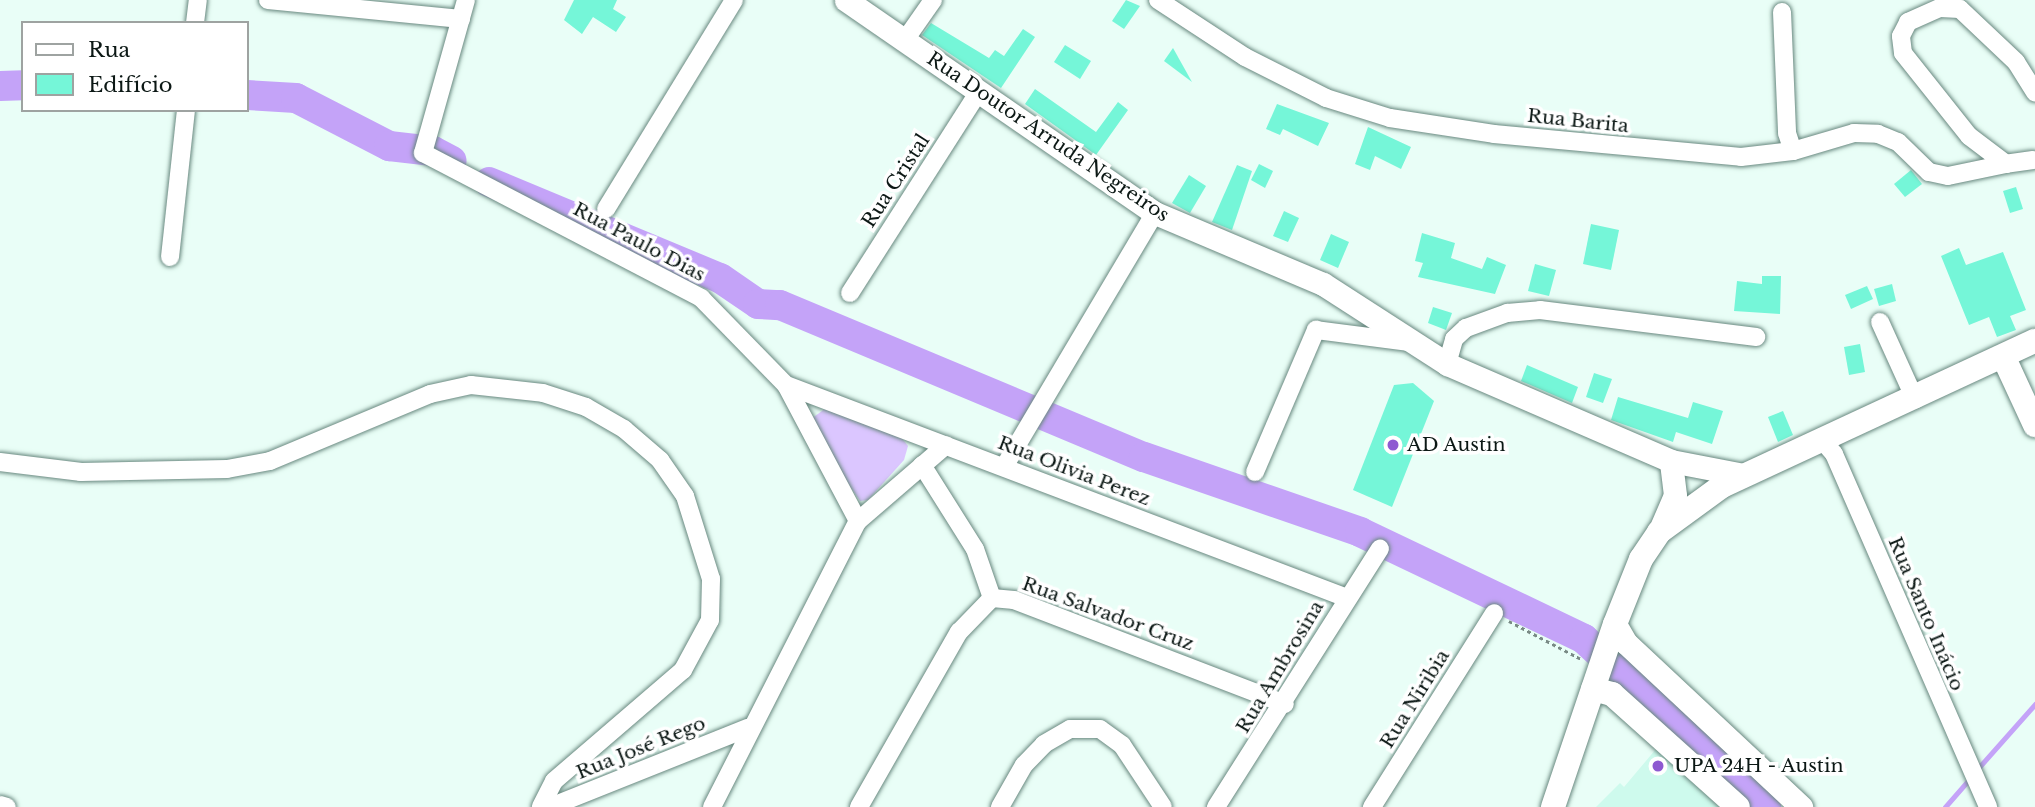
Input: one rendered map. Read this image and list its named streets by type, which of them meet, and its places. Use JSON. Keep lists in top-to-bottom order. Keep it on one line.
{"streets":{"street":["Rua Barita","Rua Doutor Arruda Negreiros","Rua Cristal","Rua Paulo Dias","Rua Olivia Perez","Rua Salvador Cruz","Rua Santo Inácio","Rua Ambrosina","Rua Niribia","Rua José Rego"]},"crossings":[["Rua Doutor Arruda Negreiros","Rua Cristal"],["Rua Paulo Dias","Rua Olivia Perez"],["Rua Olivia Perez","Rua Ambrosina"],["Rua Salvador Cruz","Rua Ambrosina"]],"places":["AD Austin","UPA 24H - Austin"],"legend":["Rua","Edifício"]}
